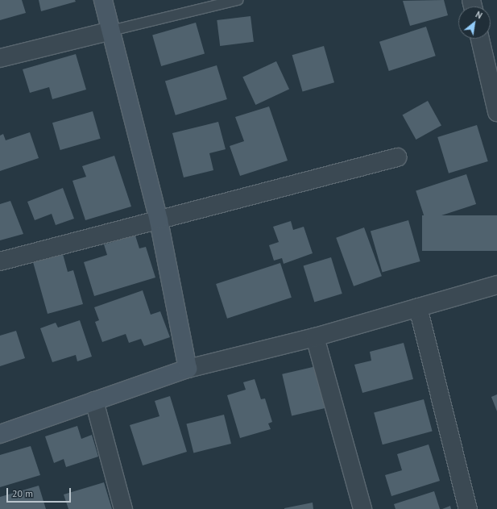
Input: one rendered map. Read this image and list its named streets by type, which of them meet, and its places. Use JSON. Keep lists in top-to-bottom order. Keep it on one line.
{"scale_bar":"20 m","north":"top right"}
